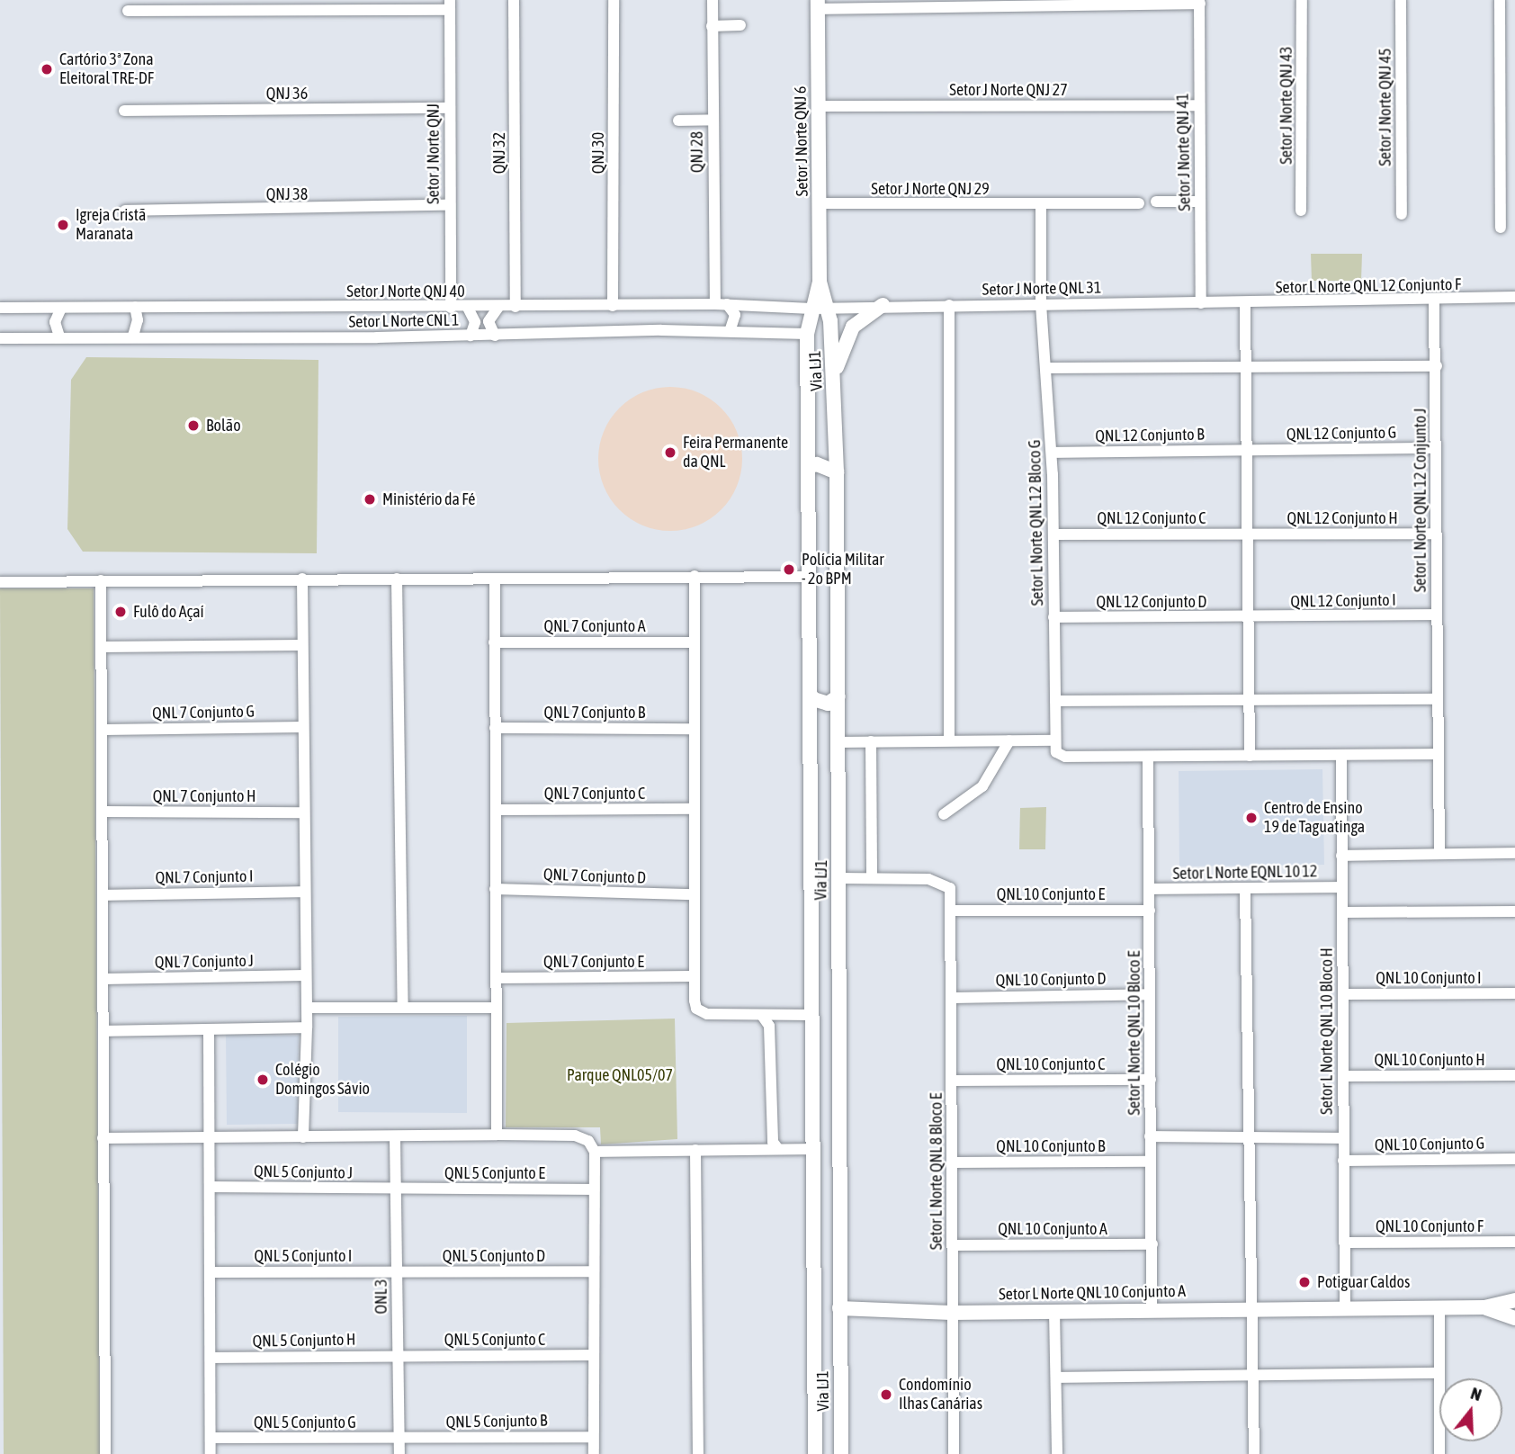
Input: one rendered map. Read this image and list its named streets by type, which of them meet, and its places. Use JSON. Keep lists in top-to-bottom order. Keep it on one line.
{"streets":{"main road":["Setor J Norte QNJ 6","Via LJ1","Setor L Norte QNL 10 Conjunto A"],"street":["Setor J Norte QNJ 27","QNJ 36","Setor J Norte QNJ 43","Setor J Norte QNJ 45","QNJ 28","Setor J Norte QNJ 41","QNJ 32","QNJ 30","Setor J Norte QNJ","Setor J Norte QNJ 29","QNJ 38","Setor L Norte QNL 12 Conjunto F","Setor J Norte QNL 31","Setor J Norte QNJ 40","Setor L Norte CNL 1","QNL 12 Conjunto G","QNL 12 Conjunto B","Setor L Norte QNL 12 Conjunto J","QNL 12 Conjunto C","QNL 12 Conjunto H","Setor L Norte QNL 12 Bloco G","QNL 12 Conjunto I","QNL 12 Conjunto D","QNL 7 Conjunto A","QNL 7 Conjunto G","QNL 7 Conjunto B","QNL 7 Conjunto C","QNL 7 Conjunto H","Setor L Norte EQNL 10 12","QNL 7 Conjunto D","QNL 7 Conjunto I","QNL 10 Conjunto E","QNL 7 Conjunto J","QNL 7 Conjunto E","QNL 10 Conjunto I","QNL 10 Conjunto D","Setor L Norte QNL 10 Bloco H","Setor L Norte QNL 10 Bloco E","QNL 10 Conjunto H","QNL 10 Conjunto C","QNL 10 Conjunto G","QNL 10 Conjunto B","Setor L Norte QNL 8 Bloco E","QNL 5 Conjunto J","QNL 5 Conjunto E","QNL 10 Conjunto F","QNL 10 Conjunto A","QNL 5 Conjunto I","QNL 5 Conjunto D","ONL 3","QNL 5 Conjunto C","QNL 5 Conjunto H","QNL 5 Conjunto B","QNL 5 Conjunto G"]},"crossings":[["Setor J Norte QNJ 27","Setor J Norte QNJ 6"],["Setor J Norte QNJ 27","Setor J Norte QNJ 41"],["QNJ 36","Setor J Norte QNJ"],["Setor J Norte QNJ 6","Setor J Norte QNJ 29"],["Setor J Norte QNJ 6","Via LJ1"],["QNJ 28","Setor J Norte QNJ 40"],["QNJ 28","Setor L Norte CNL 1"],["Setor J Norte QNJ 41","Setor L Norte QNL 12 Conjunto F"],["Setor J Norte QNJ 41","Setor J Norte QNL 31"],["QNJ 32","Setor J Norte QNJ 40"],["QNJ 30","Setor J Norte QNJ 40"],["Setor J Norte QNJ","QNJ 38"],["Setor J Norte QNJ","Setor J Norte QNJ 40"],["Setor L Norte QNL 12 Conjunto F","Setor J Norte QNL 31"],["Setor L Norte QNL 12 Conjunto F","Setor L Norte QNL 12 Conjunto J"],["Setor J Norte QNL 31","Setor J Norte QNJ 40"],["Setor J Norte QNL 31","Via LJ1"],["Setor J Norte QNL 31","Setor L Norte QNL 12 Bloco G"],["Setor J Norte QNJ 40","Via LJ1"],["Setor L Norte CNL 1","Via LJ1"],["Via LJ1","Setor L Norte QNL 10 Conjunto A"],["QNL 12 Conjunto G","QNL 12 Conjunto B"],["QNL 12 Conjunto G","Setor L Norte QNL 12 Conjunto J"],["QNL 12 Conjunto B","Setor L Norte QNL 12 Bloco G"],["Setor L Norte QNL 12 Conjunto J","QNL 12 Conjunto H"],["Setor L Norte QNL 12 Conjunto J","QNL 12 Conjunto I"],["QNL 12 Conjunto C","QNL 12 Conjunto H"],["QNL 12 Conjunto C","Setor L Norte QNL 12 Bloco G"],["Setor L Norte QNL 12 Bloco G","QNL 12 Conjunto D"],["QNL 12 Conjunto I","QNL 12 Conjunto D"],["Setor L Norte EQNL 10 12","Setor L Norte QNL 10 Bloco H"],["Setor L Norte EQNL 10 12","Setor L Norte QNL 10 Bloco E"],["QNL 10 Conjunto E","Setor L Norte QNL 10 Bloco E"],["QNL 10 Conjunto E","Setor L Norte QNL 8 Bloco E"],["QNL 10 Conjunto I","Setor L Norte QNL 10 Bloco H"],["QNL 10 Conjunto D","Setor L Norte QNL 10 Bloco E"],["QNL 10 Conjunto D","Setor L Norte QNL 8 Bloco E"],["Setor L Norte QNL 10 Bloco H","QNL 10 Conjunto H"],["Setor L Norte QNL 10 Bloco H","QNL 10 Conjunto G"],["Setor L Norte QNL 10 Bloco H","QNL 10 Conjunto F"],["Setor L Norte QNL 10 Bloco H","Setor L Norte QNL 10 Conjunto A"],["Setor L Norte QNL 10 Bloco E","QNL 10 Conjunto C"],["Setor L Norte QNL 10 Bloco E","QNL 10 Conjunto B"],["Setor L Norte QNL 10 Bloco E","QNL 10 Conjunto A"],["Setor L Norte QNL 10 Bloco E","Setor L Norte QNL 10 Conjunto A"],["QNL 10 Conjunto C","Setor L Norte QNL 8 Bloco E"],["QNL 10 Conjunto B","Setor L Norte QNL 8 Bloco E"],["Setor L Norte QNL 8 Bloco E","QNL 10 Conjunto A"],["Setor L Norte QNL 8 Bloco E","Setor L Norte QNL 10 Conjunto A"],["QNL 5 Conjunto J","QNL 5 Conjunto E"],["QNL 5 Conjunto J","ONL 3"],["QNL 5 Conjunto E","ONL 3"],["QNL 5 Conjunto I","QNL 5 Conjunto D"],["QNL 5 Conjunto I","ONL 3"],["QNL 5 Conjunto D","ONL 3"],["ONL 3","QNL 5 Conjunto C"],["ONL 3","QNL 5 Conjunto H"],["ONL 3","QNL 5 Conjunto B"],["ONL 3","QNL 5 Conjunto G"],["QNL 5 Conjunto C","QNL 5 Conjunto H"],["QNL 5 Conjunto B","QNL 5 Conjunto G"]],"parks":["Parque QNL05/07"],"places":["Cartório 3ª Zona Eleitoral TRE-DF","Igreja Cristã Maranata","Bolão","Feira Permanente da QNL","Ministério da Fé","Polícia Militar - 2o BPM","Fulô do Açaí","Centro de Ensino 19 de Taguatinga","Colégio Domingos Sávio","Potiguar Caldos","Condomínio Ilhas Canárias"],"north":"top"}
